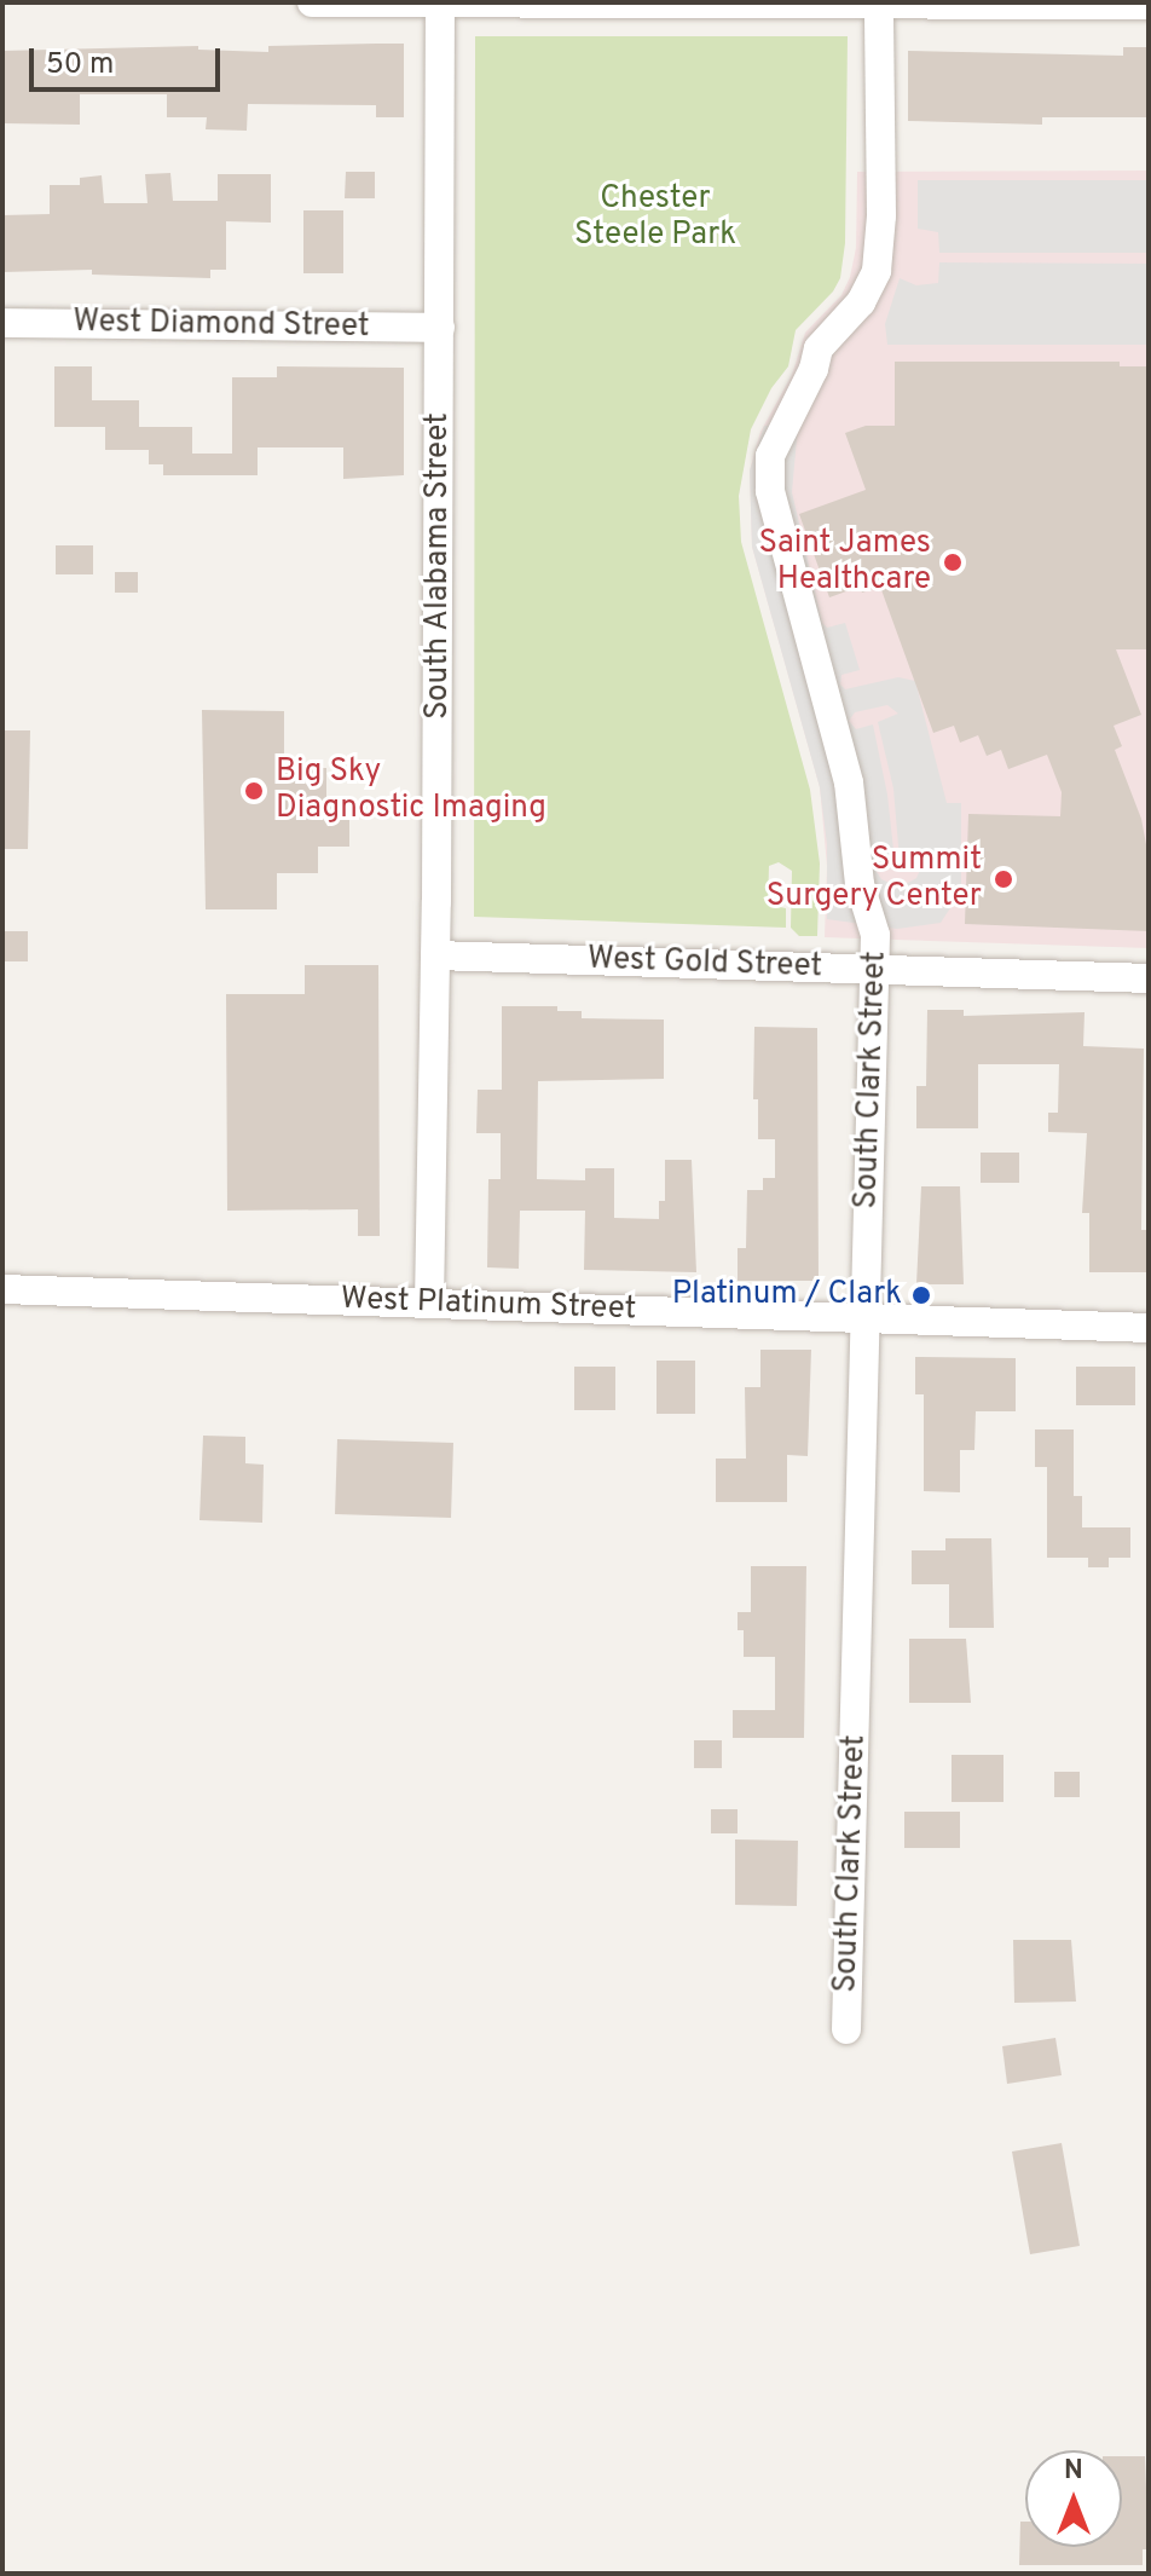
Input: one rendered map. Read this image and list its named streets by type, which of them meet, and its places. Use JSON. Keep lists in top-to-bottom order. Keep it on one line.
{"streets":{"street":["West Diamond Street","South Alabama Street","West Gold Street","South Clark Street","West Platinum Street"]},"crossings":[["West Diamond Street","South Alabama Street"],["South Alabama Street","West Gold Street"],["South Alabama Street","West Platinum Street"],["West Gold Street","South Clark Street"],["South Clark Street","West Platinum Street"]],"parks":["Chester Steele Park"],"places":["Saint James Healthcare","Big Sky Diagnostic Imaging","Summit Surgery Center","Platinum / Clark"],"scale_bar":"50 m","north":"top"}
